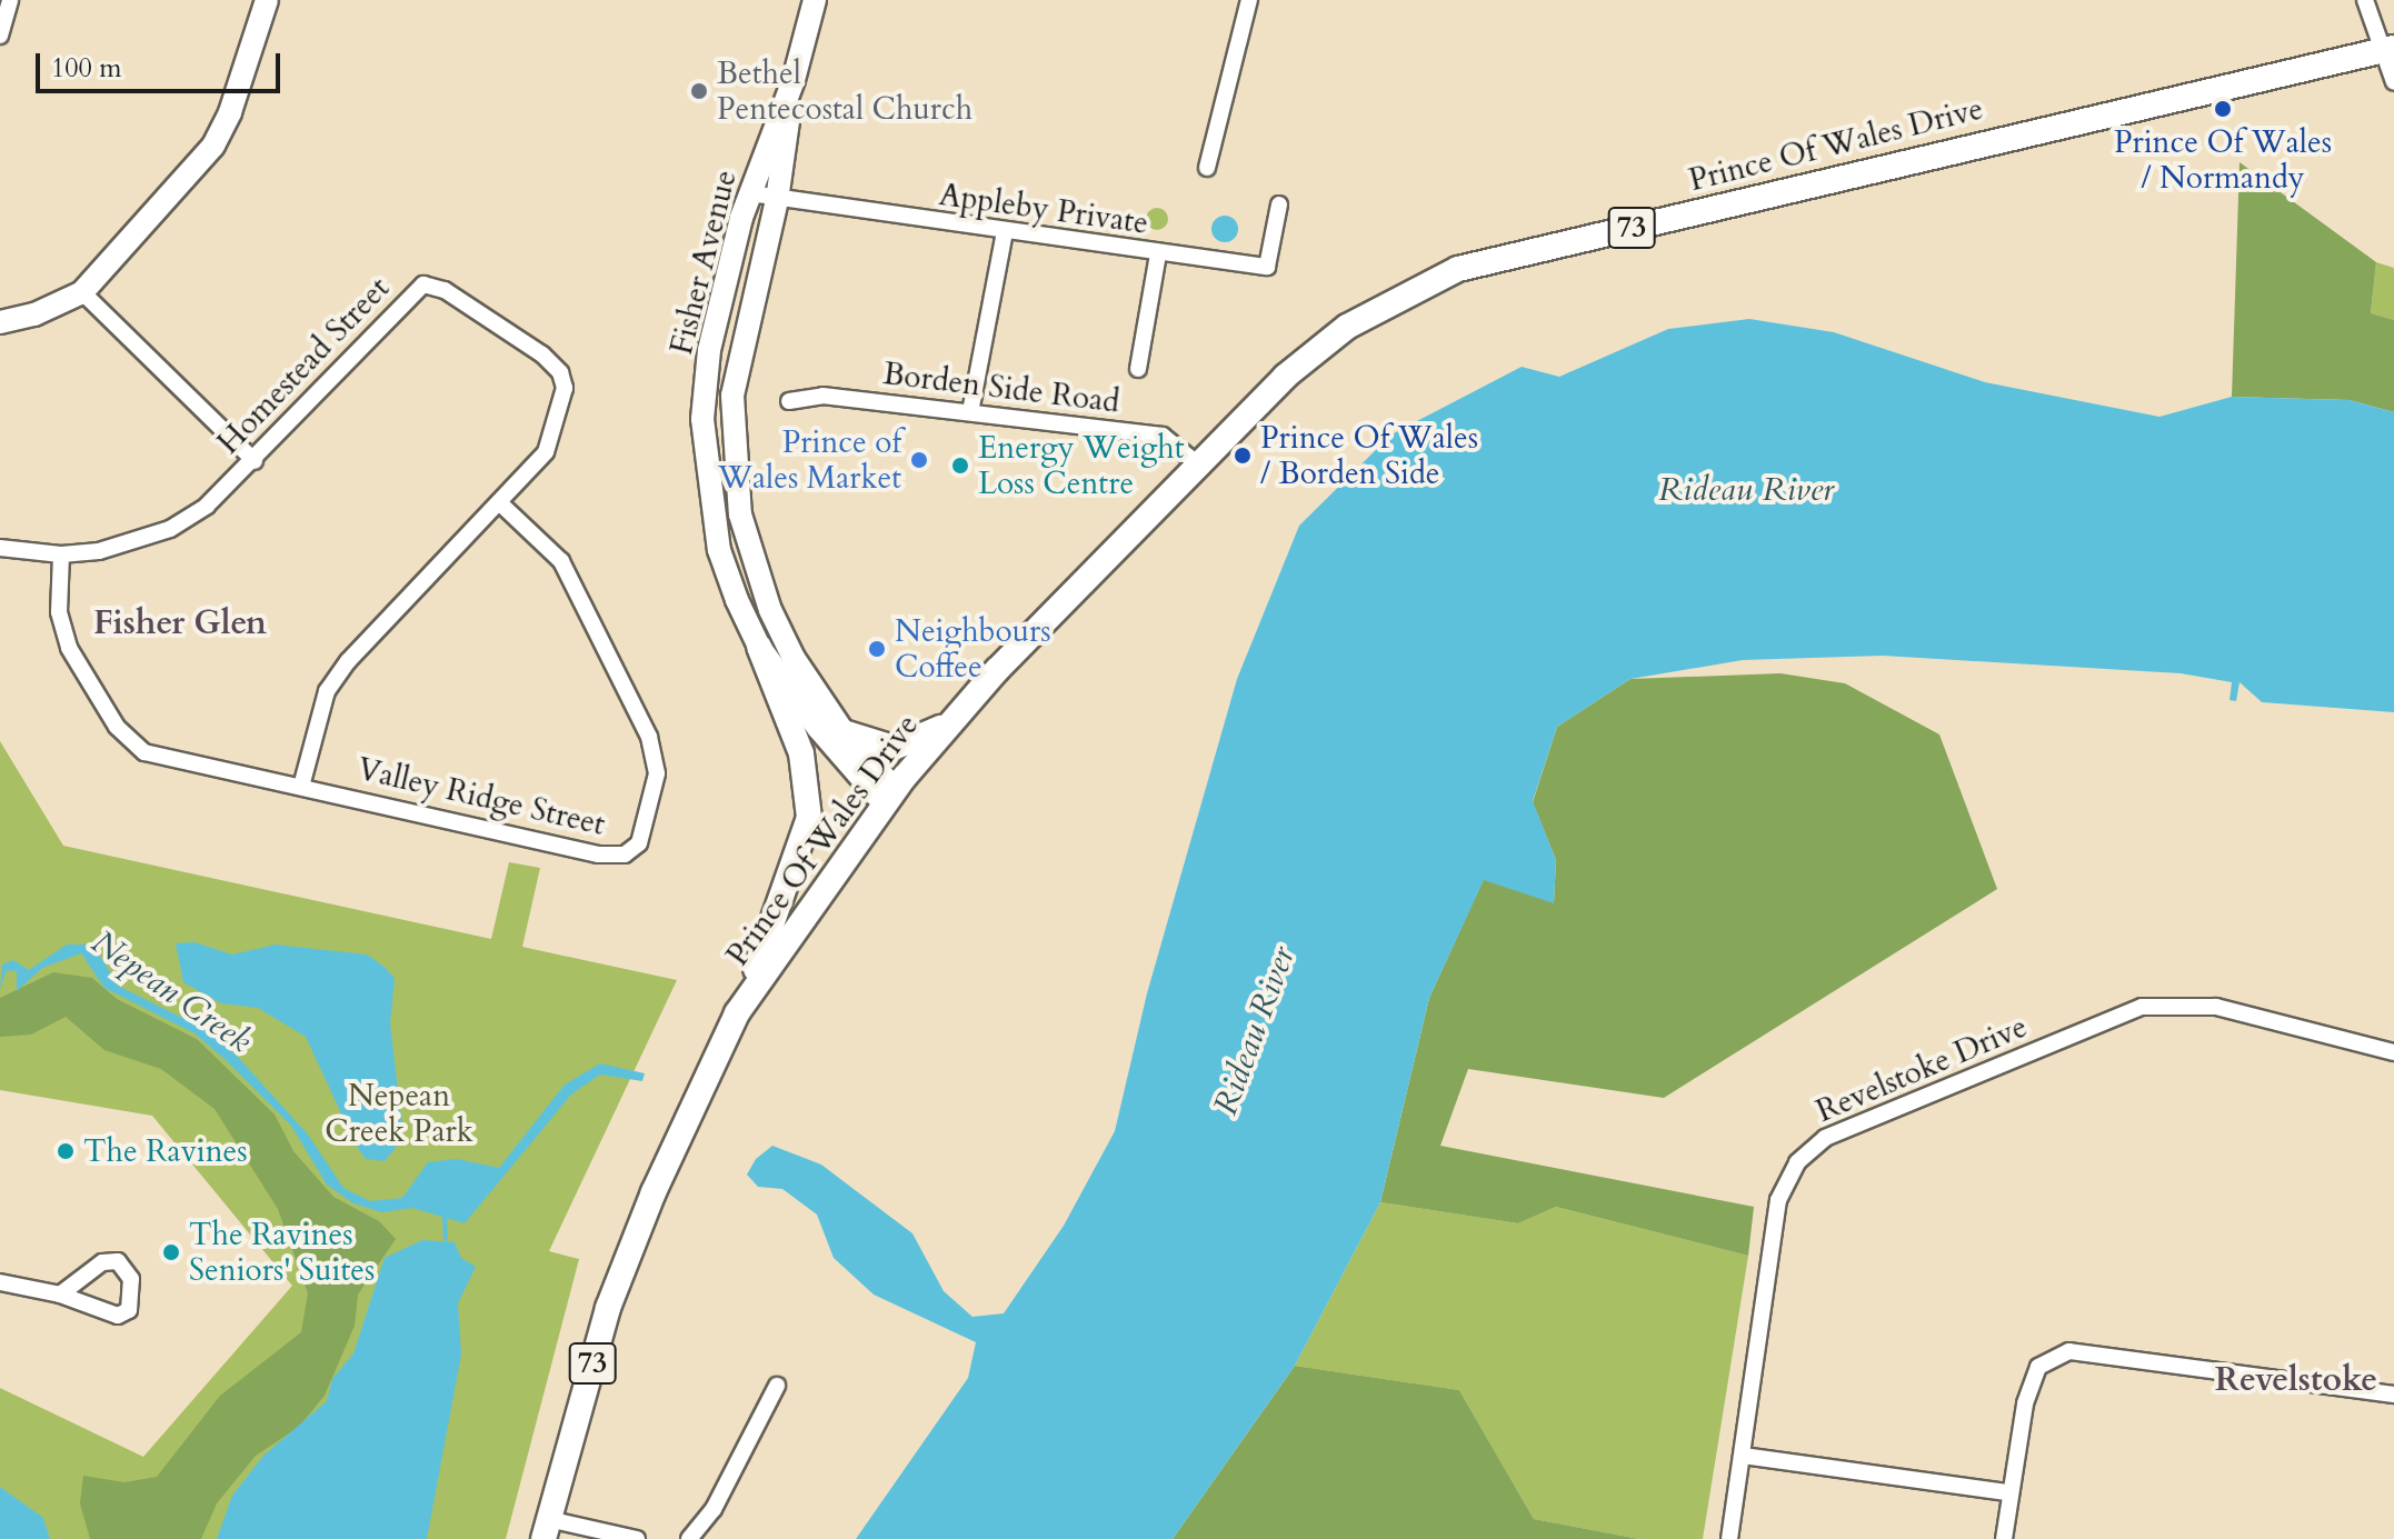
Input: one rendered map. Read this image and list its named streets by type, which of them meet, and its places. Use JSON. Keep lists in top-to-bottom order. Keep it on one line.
{"streets":{"main road":["Prince Of Wales Drive","73","Fisher Avenue"],"street":["Appleby Private","Homestead Street","Borden Side Road","Valley Ridge Street","Revelstoke Drive"]},"crossings":[["Prince Of Wales Drive","Fisher Avenue"],["Prince Of Wales Drive","Borden Side Road"],["Appleby Private","Fisher Avenue"],["Homestead Street","Valley Ridge Street"]],"districts":["Fisher Glen","Revelstoke"],"water":["Rideau River","Nepean Creek"],"parks":["Nepean Creek Park"],"places":["Bethel Pentecostal Church","Prince Of Wales / Normandy","Prince Of Wales / Borden Side","Prince of Wales Market","Energy Weight Loss Centre","Neighbours Coffee","The Ravines","The Ravines Seniors' Suites"],"scale_bar":"100 m"}
